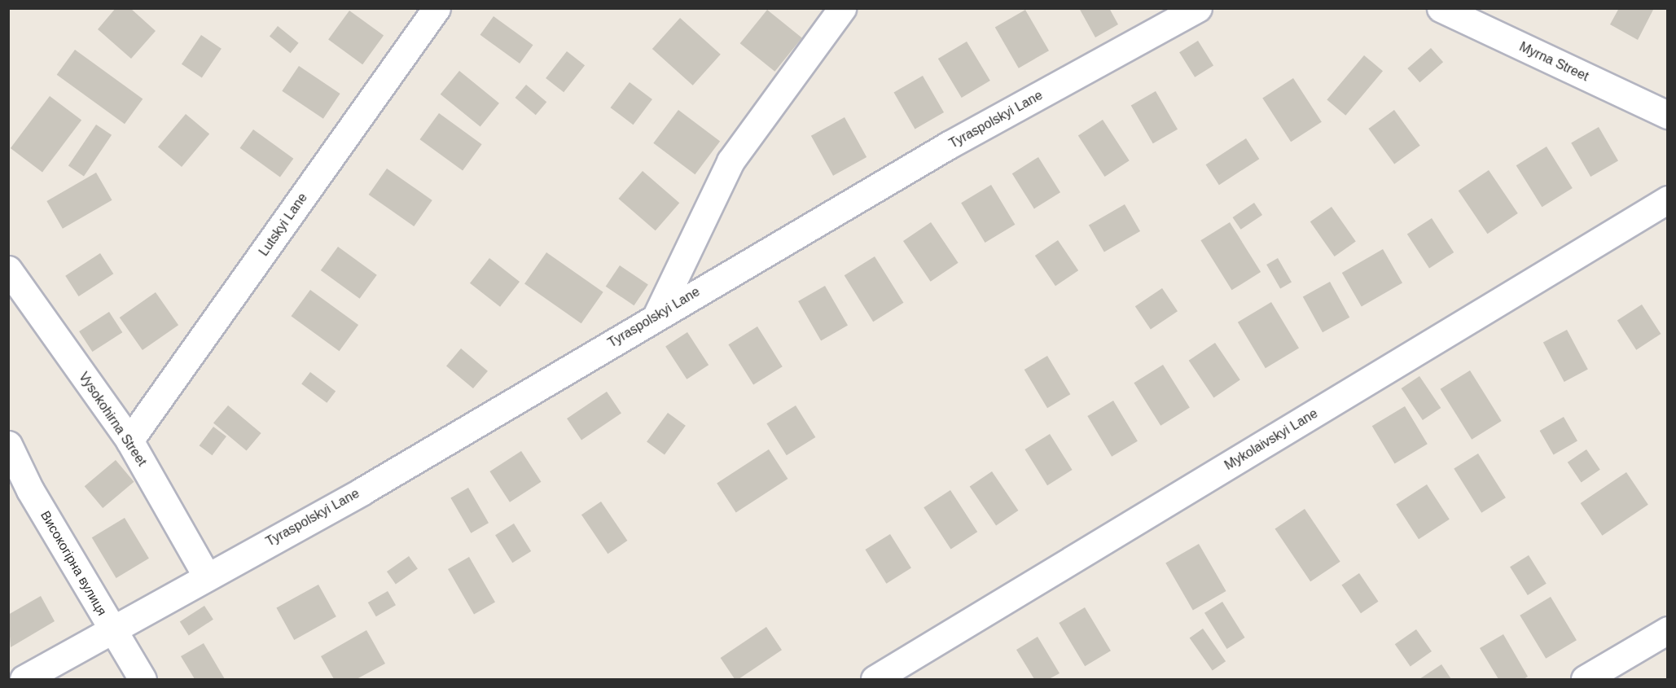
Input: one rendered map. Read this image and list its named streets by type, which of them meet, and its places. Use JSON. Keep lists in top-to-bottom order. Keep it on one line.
{"streets":{"street":["Myrna Street","Tyraspolskyi Lane","Lutskyi Lane","Vysokohirna Street","Mykolaivskyi Lane","Високогірна вулиця"]},"crossings":[["Tyraspolskyi Lane","Vysokohirna Street"],["Tyraspolskyi Lane","Високогірна вулиця"],["Lutskyi Lane","Vysokohirna Street"]]}
